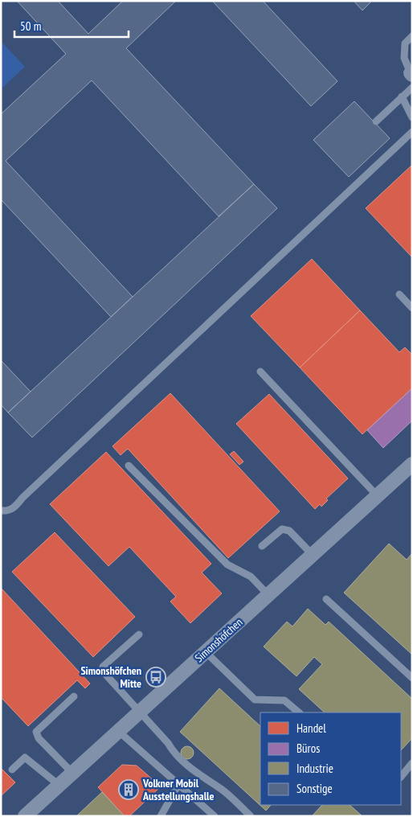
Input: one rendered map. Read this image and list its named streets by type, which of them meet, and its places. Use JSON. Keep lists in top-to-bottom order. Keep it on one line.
{"streets":{"street":["Simonshöfchen"]},"places":{"bus stop":["Simonshöfchen Mitte"],"building":["Volkner Mobil Ausstellungshalle"]},"legend":["Handel","Büros","Industrie","Sonstige"],"scale_bar":"50 m"}
